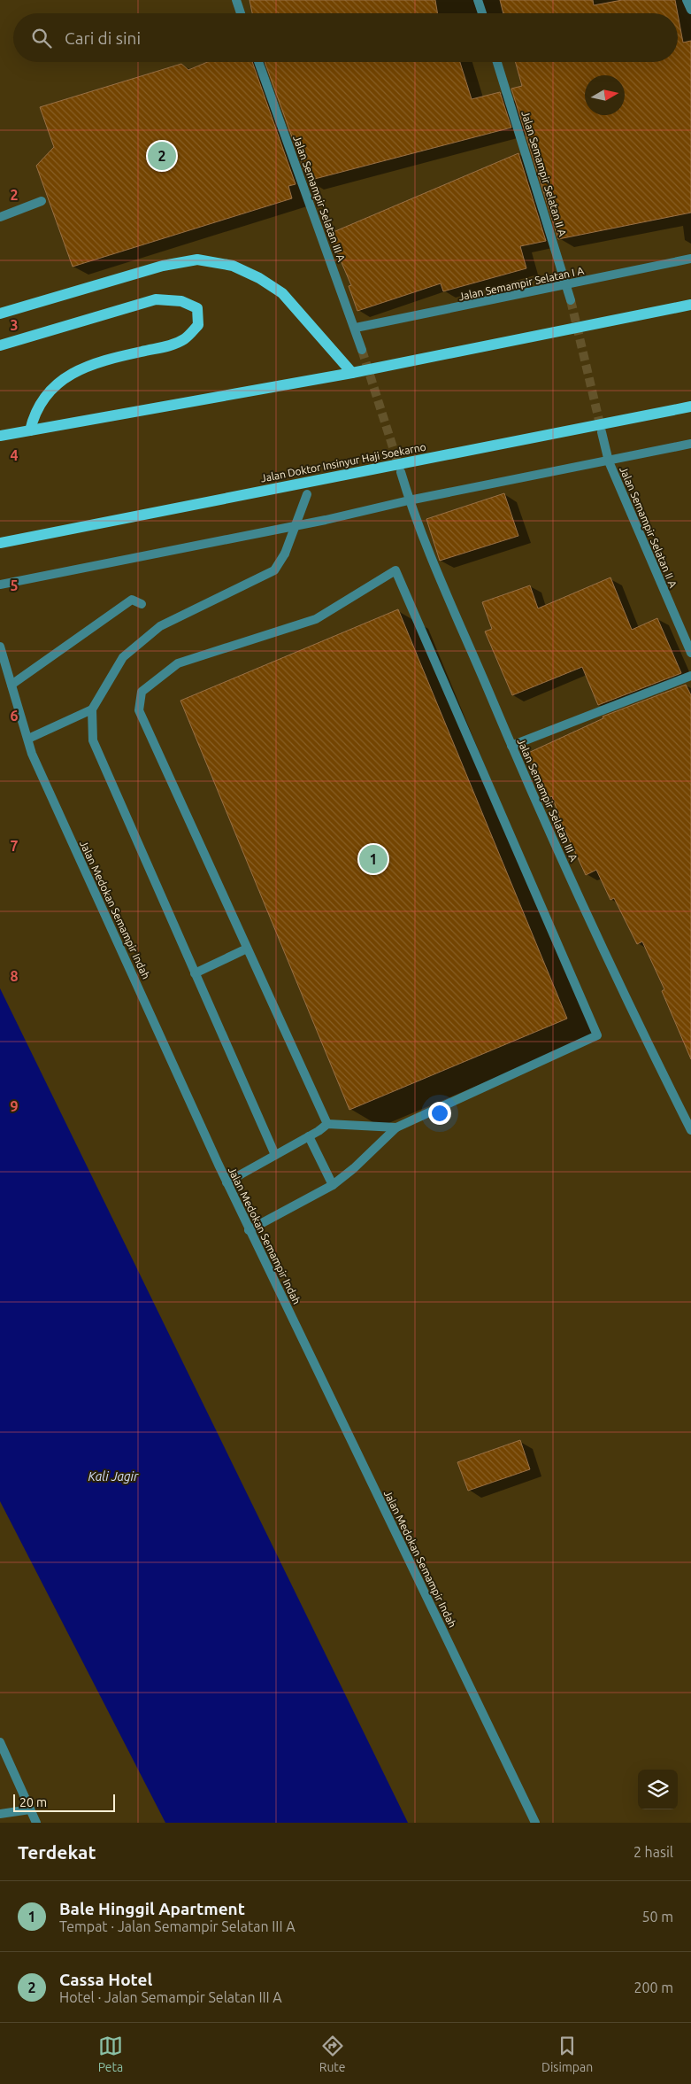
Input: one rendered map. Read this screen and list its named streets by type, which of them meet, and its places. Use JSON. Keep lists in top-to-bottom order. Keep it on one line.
{"streets":{"main road":["Jalan Doktor Insinyur Haji Soekarno"],"street":["Jalan Semampir Selatan II A","Jalan Semampir Selatan III A","Jalan Semampir Selatan I A","Jalan Medokan Semampir Indah"]},"crossings":[["Jalan Semampir Selatan II A","Jalan Semampir Selatan I A"],["Jalan Semampir Selatan III A","Jalan Semampir Selatan I A"]],"water":["Kali Jagir"],"scale_bar":"20 m","north":"right","page":{"search":"Cari di sini","pins":["2","1"],"scale":"20 m","heading":["Terdekat","2 hasil"],"list":[{"mark":"1","name":"Bale Hinggil Apartment","note":"Tempat · Jalan Semampir Selatan III A","value":"50 m"},{"mark":"2","name":"Cassa Hotel","note":"Hotel · Jalan Semampir Selatan III A","value":"200 m"}],"nav":["Peta","Rute","Disimpan"]},"grid":{"rows":["2","3","4","5","6","7","8","9"]}}
